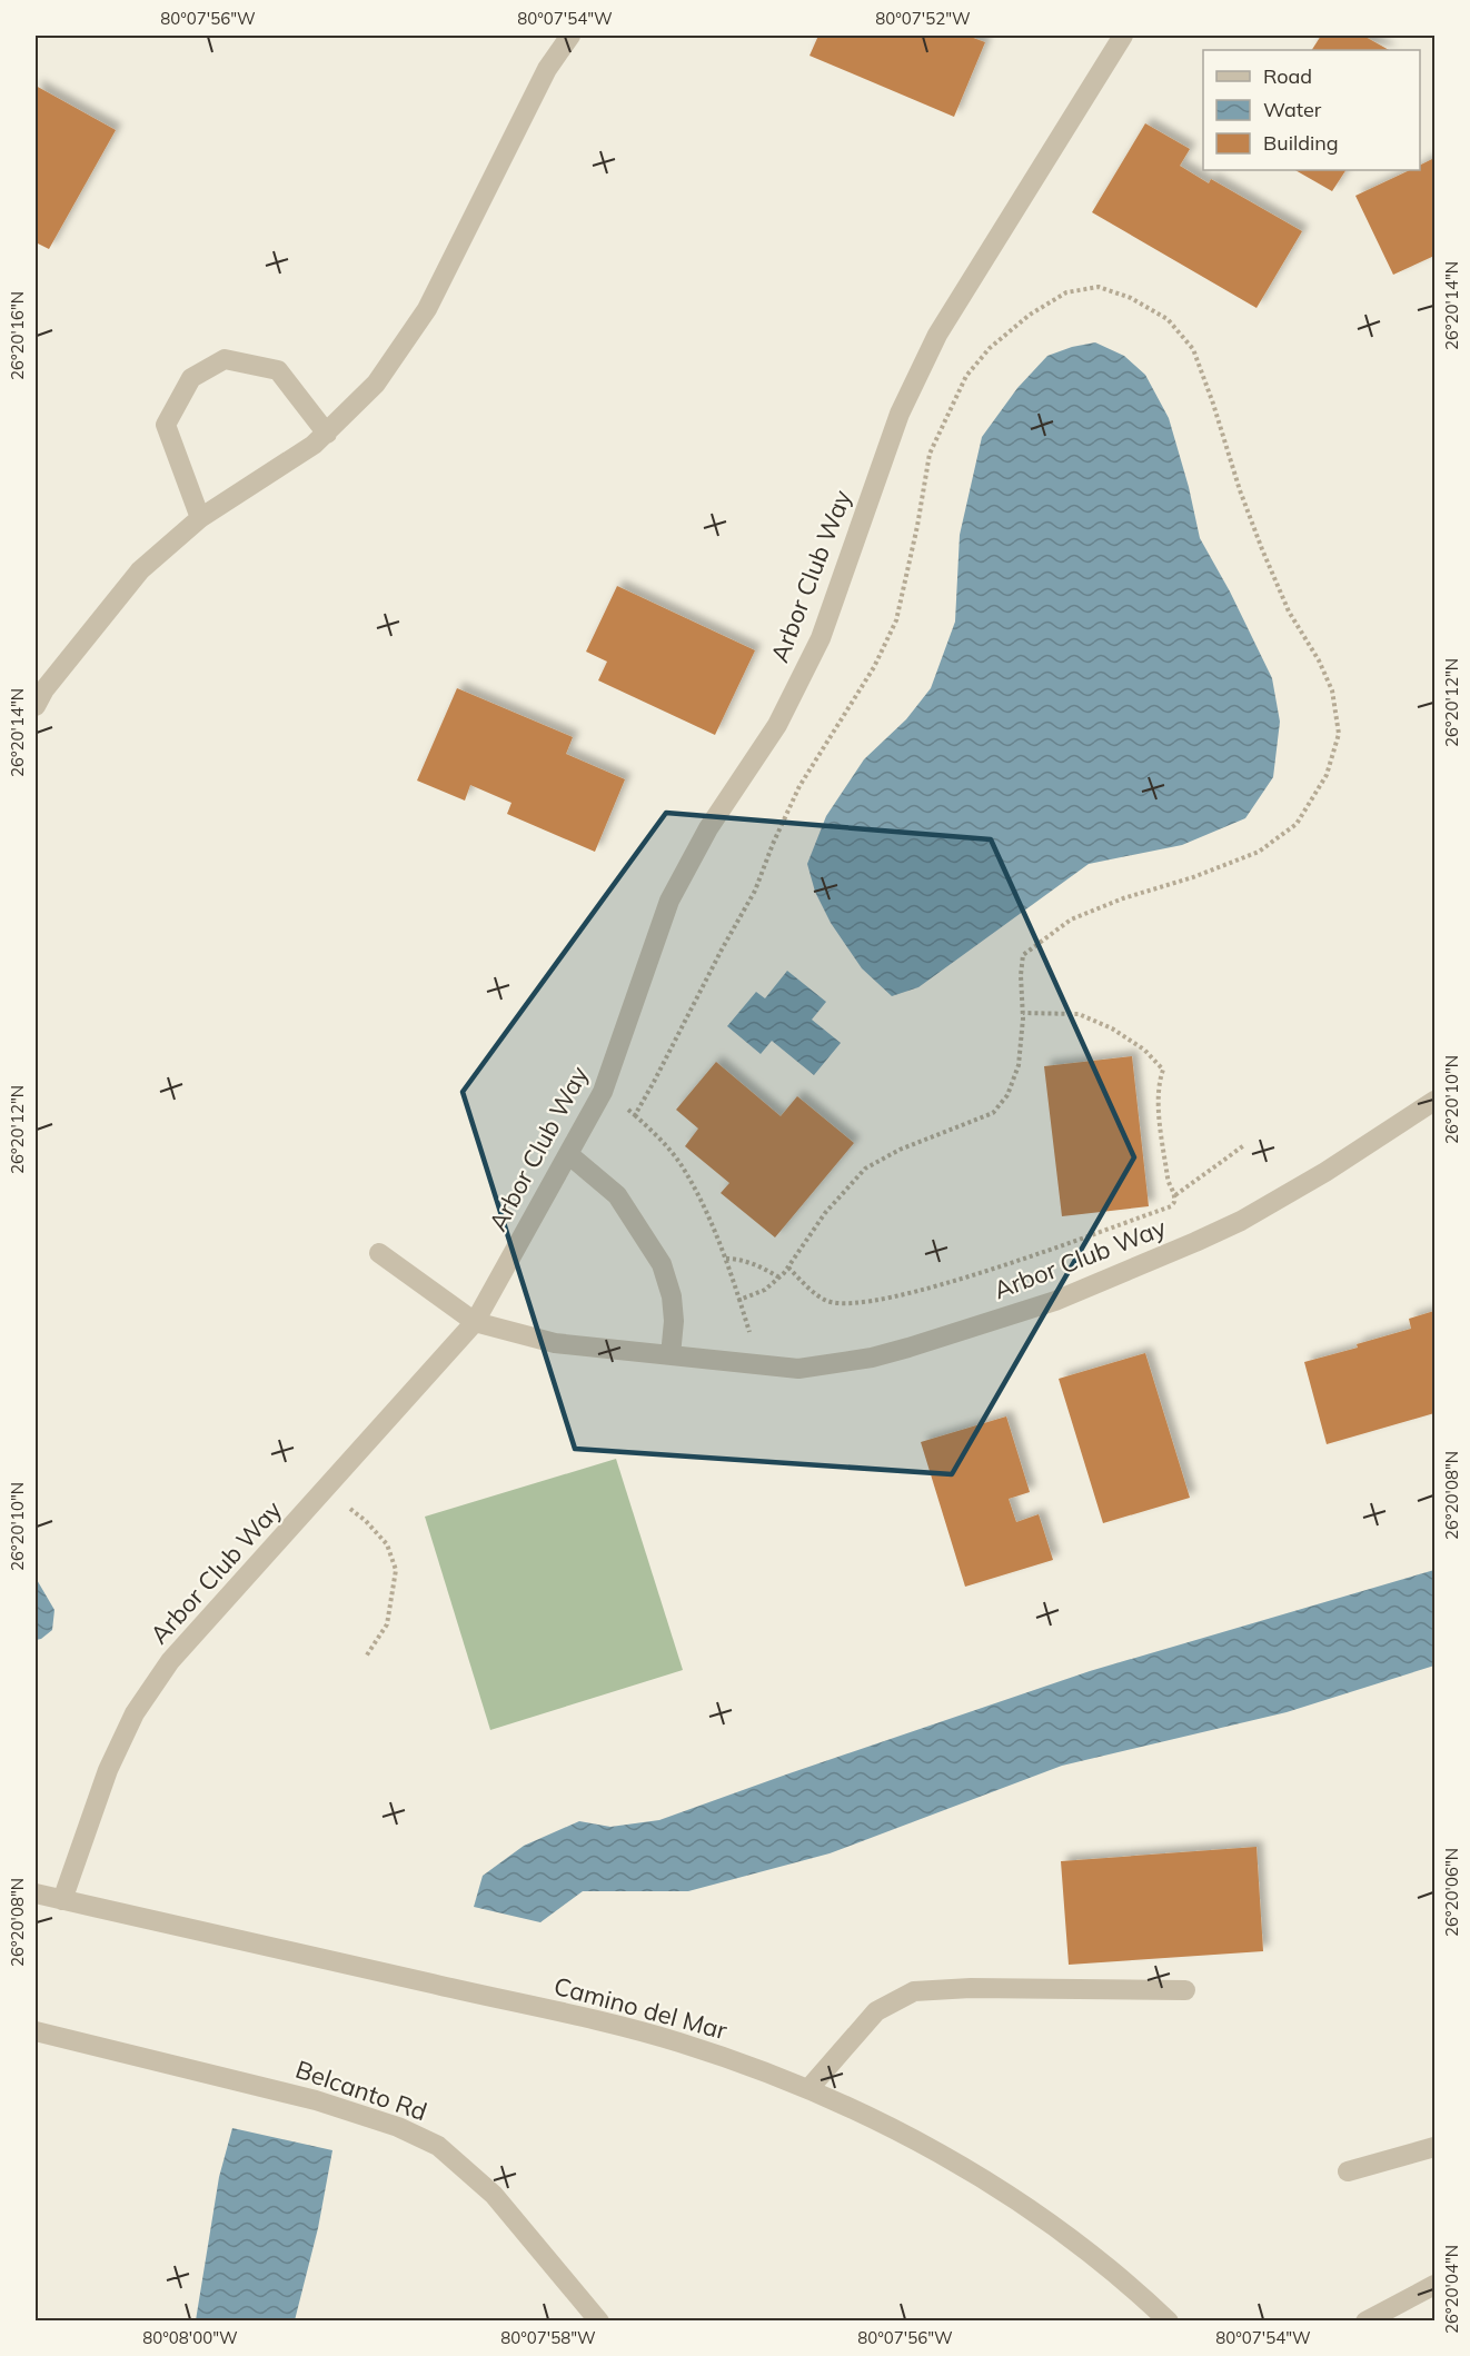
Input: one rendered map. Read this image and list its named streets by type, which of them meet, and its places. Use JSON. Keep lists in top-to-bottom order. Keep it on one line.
{"streets":{"street":["Arbor Club Way","Camino del Mar","Belcanto Rd"]},"crossings":[["Arbor Club Way","Camino del Mar"]],"legend":["Road","Water","Building"],"coordinates":["80°07'56\"W","80°07'54\"W","80°07'52\"W","26°20'14\"N","26°20'16\"N","26°20'12\"N","26°20'10\"N","26°20'08\"N","26°20'06\"N","26°20'04\"N","80°08'00\"W","80°07'58\"W"]}
